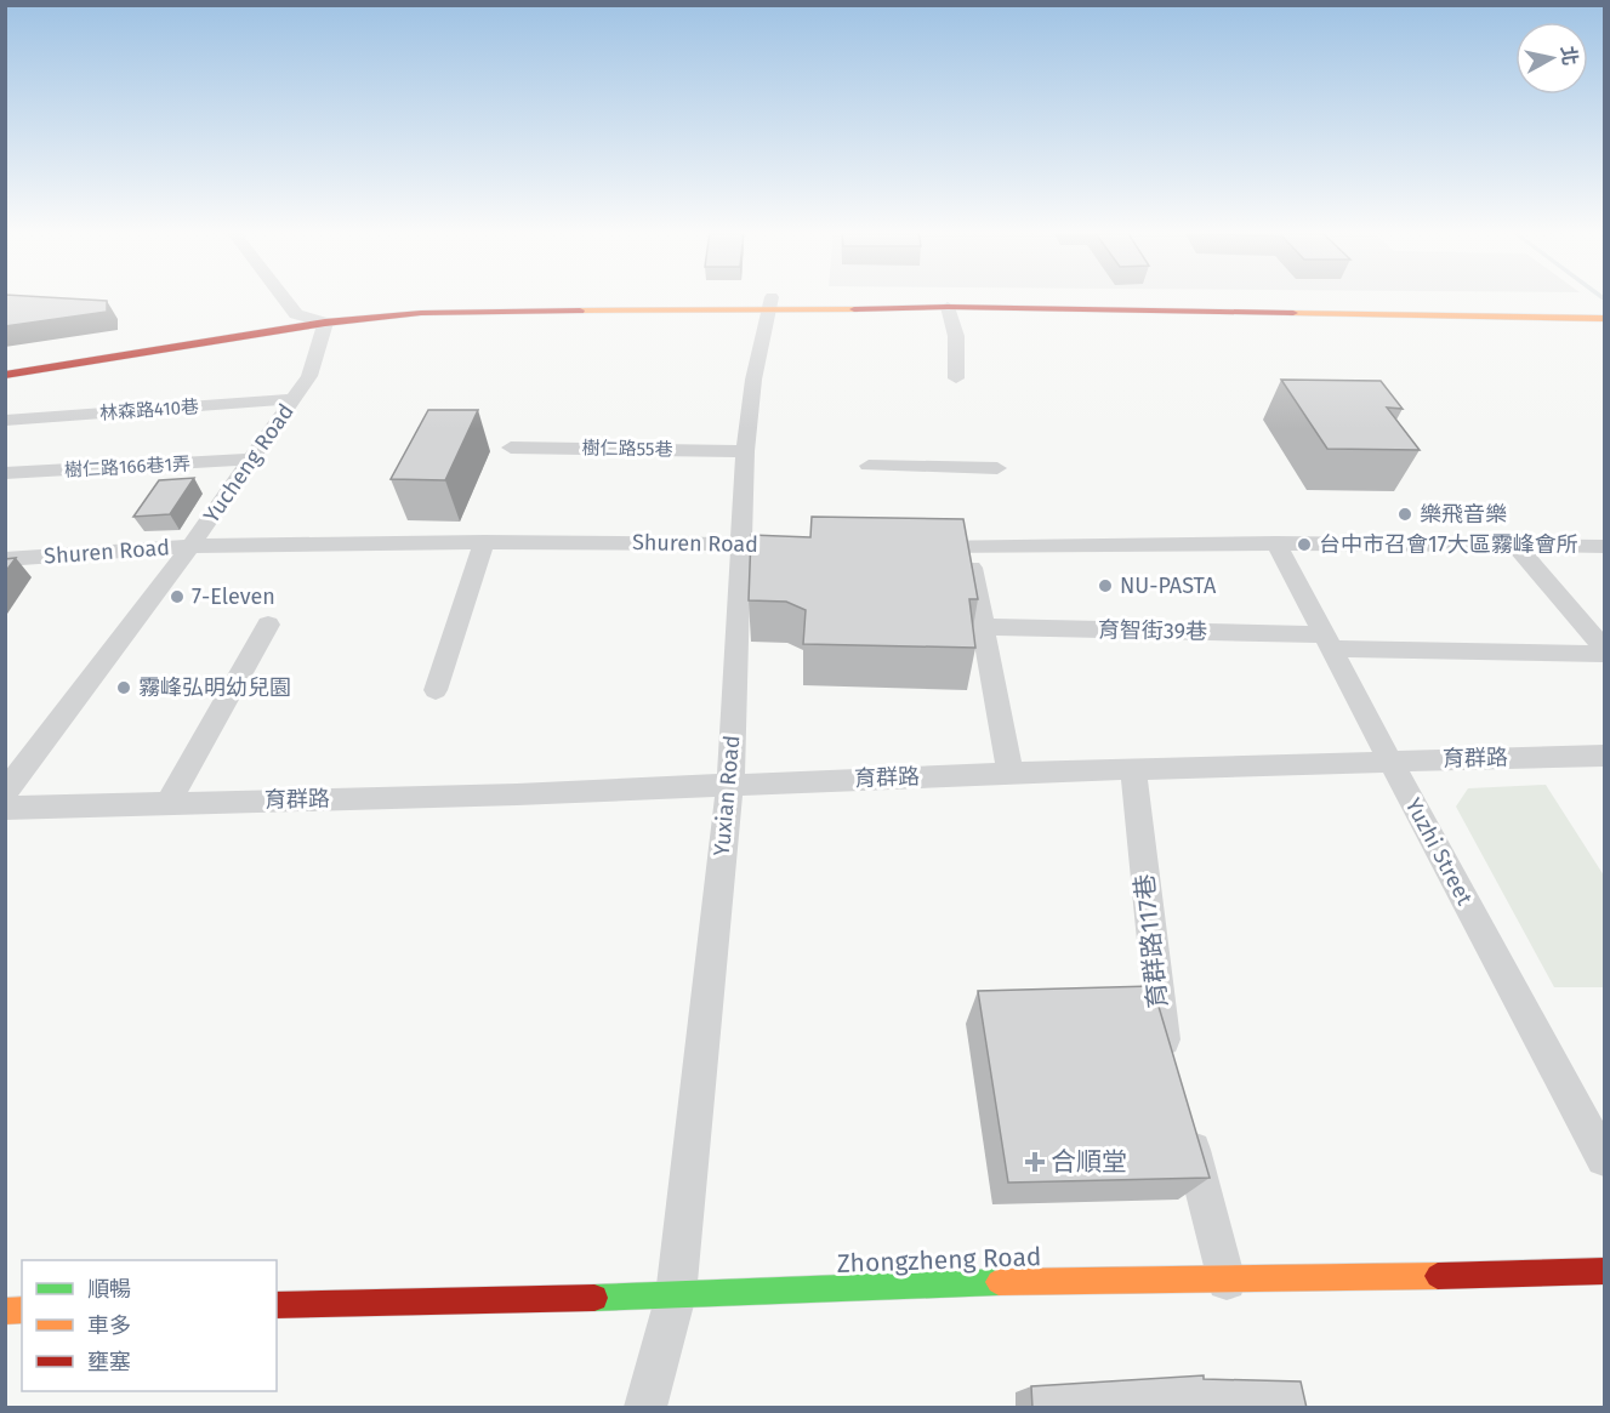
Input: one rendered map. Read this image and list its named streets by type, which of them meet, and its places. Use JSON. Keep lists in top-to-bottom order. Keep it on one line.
{"streets":{"main road":["Zhongzheng Road"],"street":["林森路410巷","樹仁路55巷","Yucheng Road","樹仁路166巷1弄","Shuren Road","育智街39巷","育群路","Yuxian Road","Yuzhi Street","育群路117巷"]},"crossings":[["林森路410巷","Yucheng Road"],["樹仁路55巷","Yuxian Road"],["Yucheng Road","樹仁路166巷1弄"],["Yucheng Road","Shuren Road"],["Shuren Road","Yuxian Road"],["育智街39巷","Yuzhi Street"],["育群路","Yuxian Road"],["育群路","Yuzhi Street"],["育群路","育群路117巷"],["Yuxian Road","Zhongzheng Road"]],"places":{"other":["樂飛音樂","台中市召會17大區霧峰會所","NU-PASTA","7-Eleven","霧峰弘明幼兒園"],"health":["合順堂"]},"legend":["順暢","車多","壅塞"],"north":"right"}
